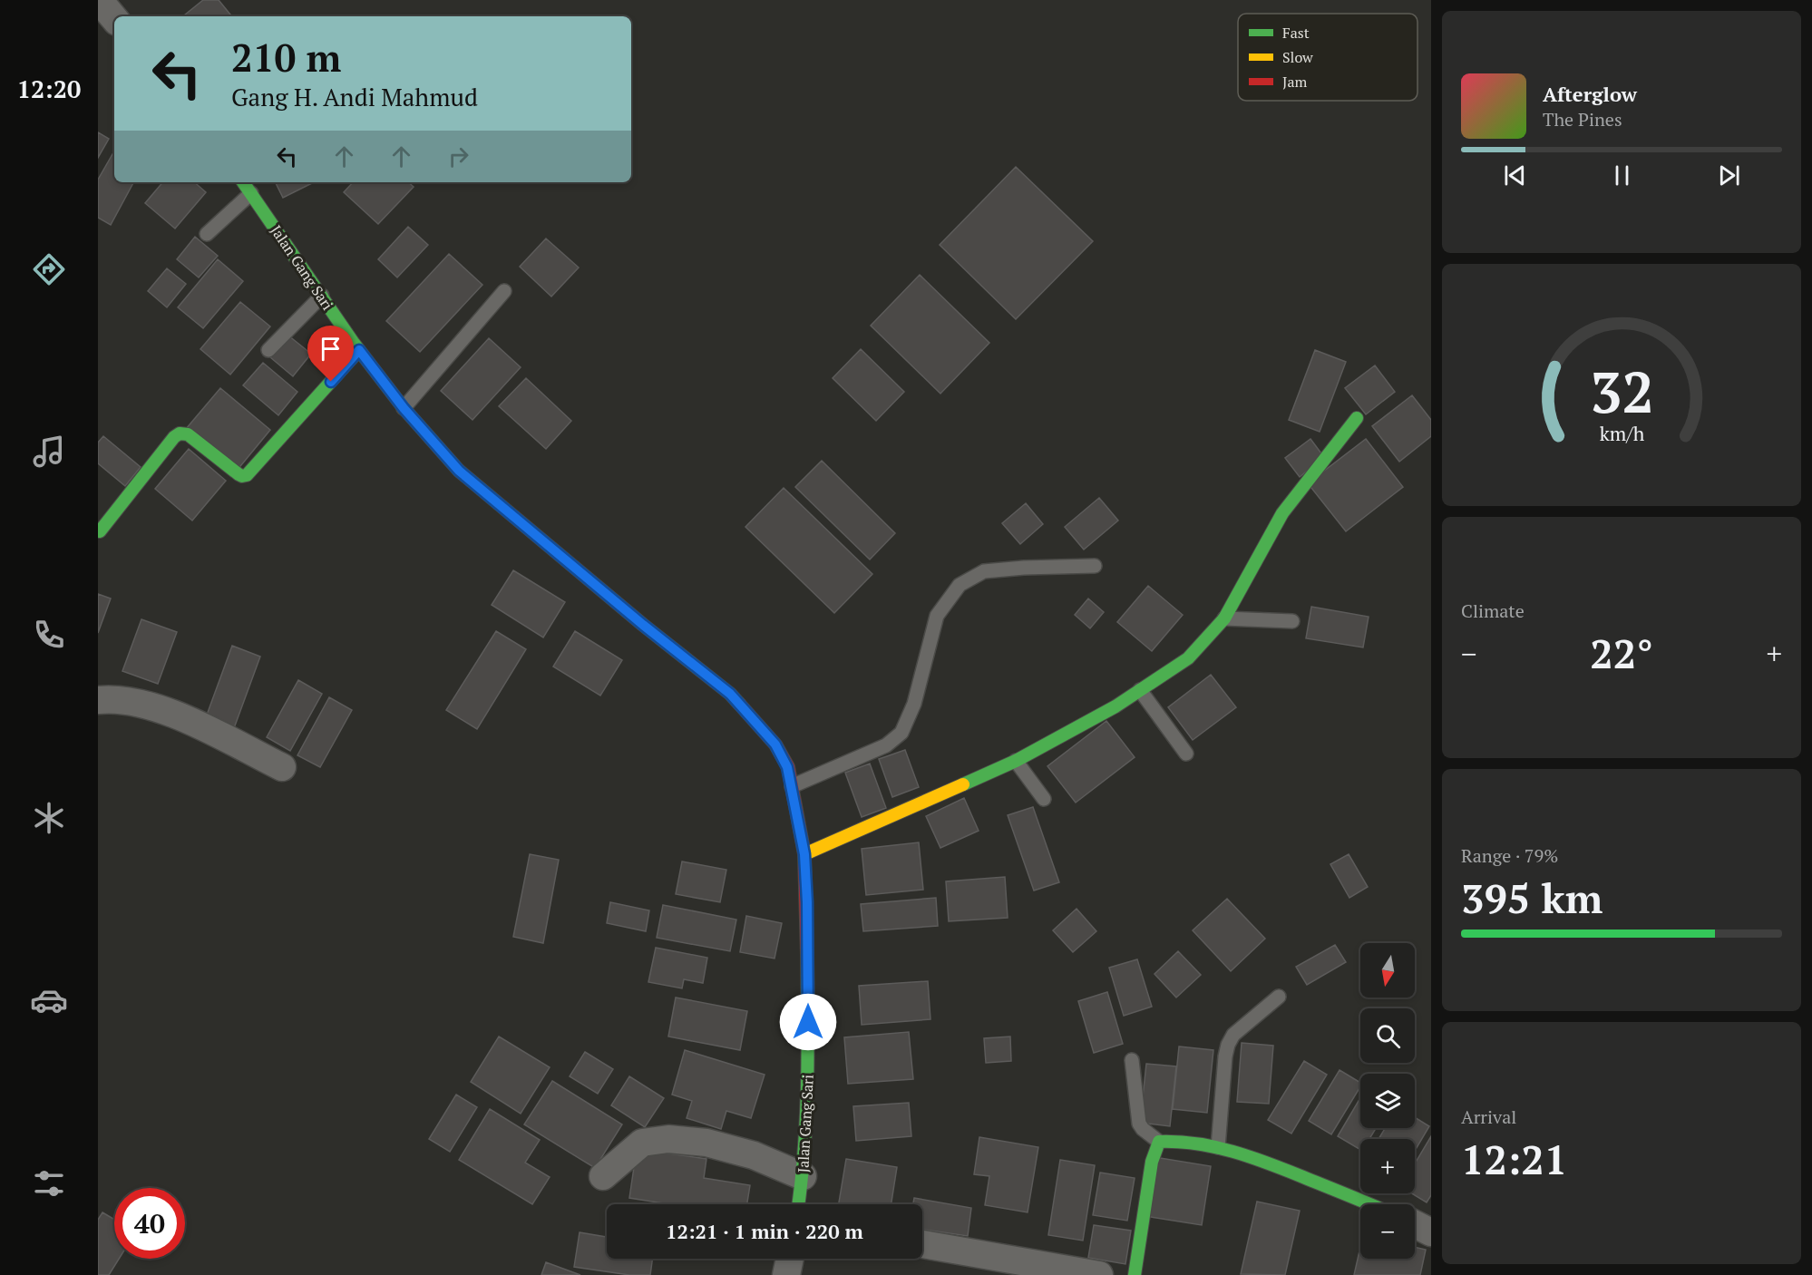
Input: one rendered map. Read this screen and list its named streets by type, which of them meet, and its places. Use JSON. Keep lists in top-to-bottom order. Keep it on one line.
{"streets":{"street":["Jalan Gang Sari"]},"legend":["Fast","Slow","Jam"],"north":"bottom","page":{"tabs":"12:20","turn":["210 m","Gang H. Andi Mahmud"],"song":["Afterglow","The Pines"],"tile":["Climate",["Range · 79%","395 km"],["Arrival","12:21"]],"heat":["−","22°","+"],"map_buttons":["+","−"],"limit":"40","trip":"12:21 · 1 min · 220 m","gauge":["32","km/h"]}}
